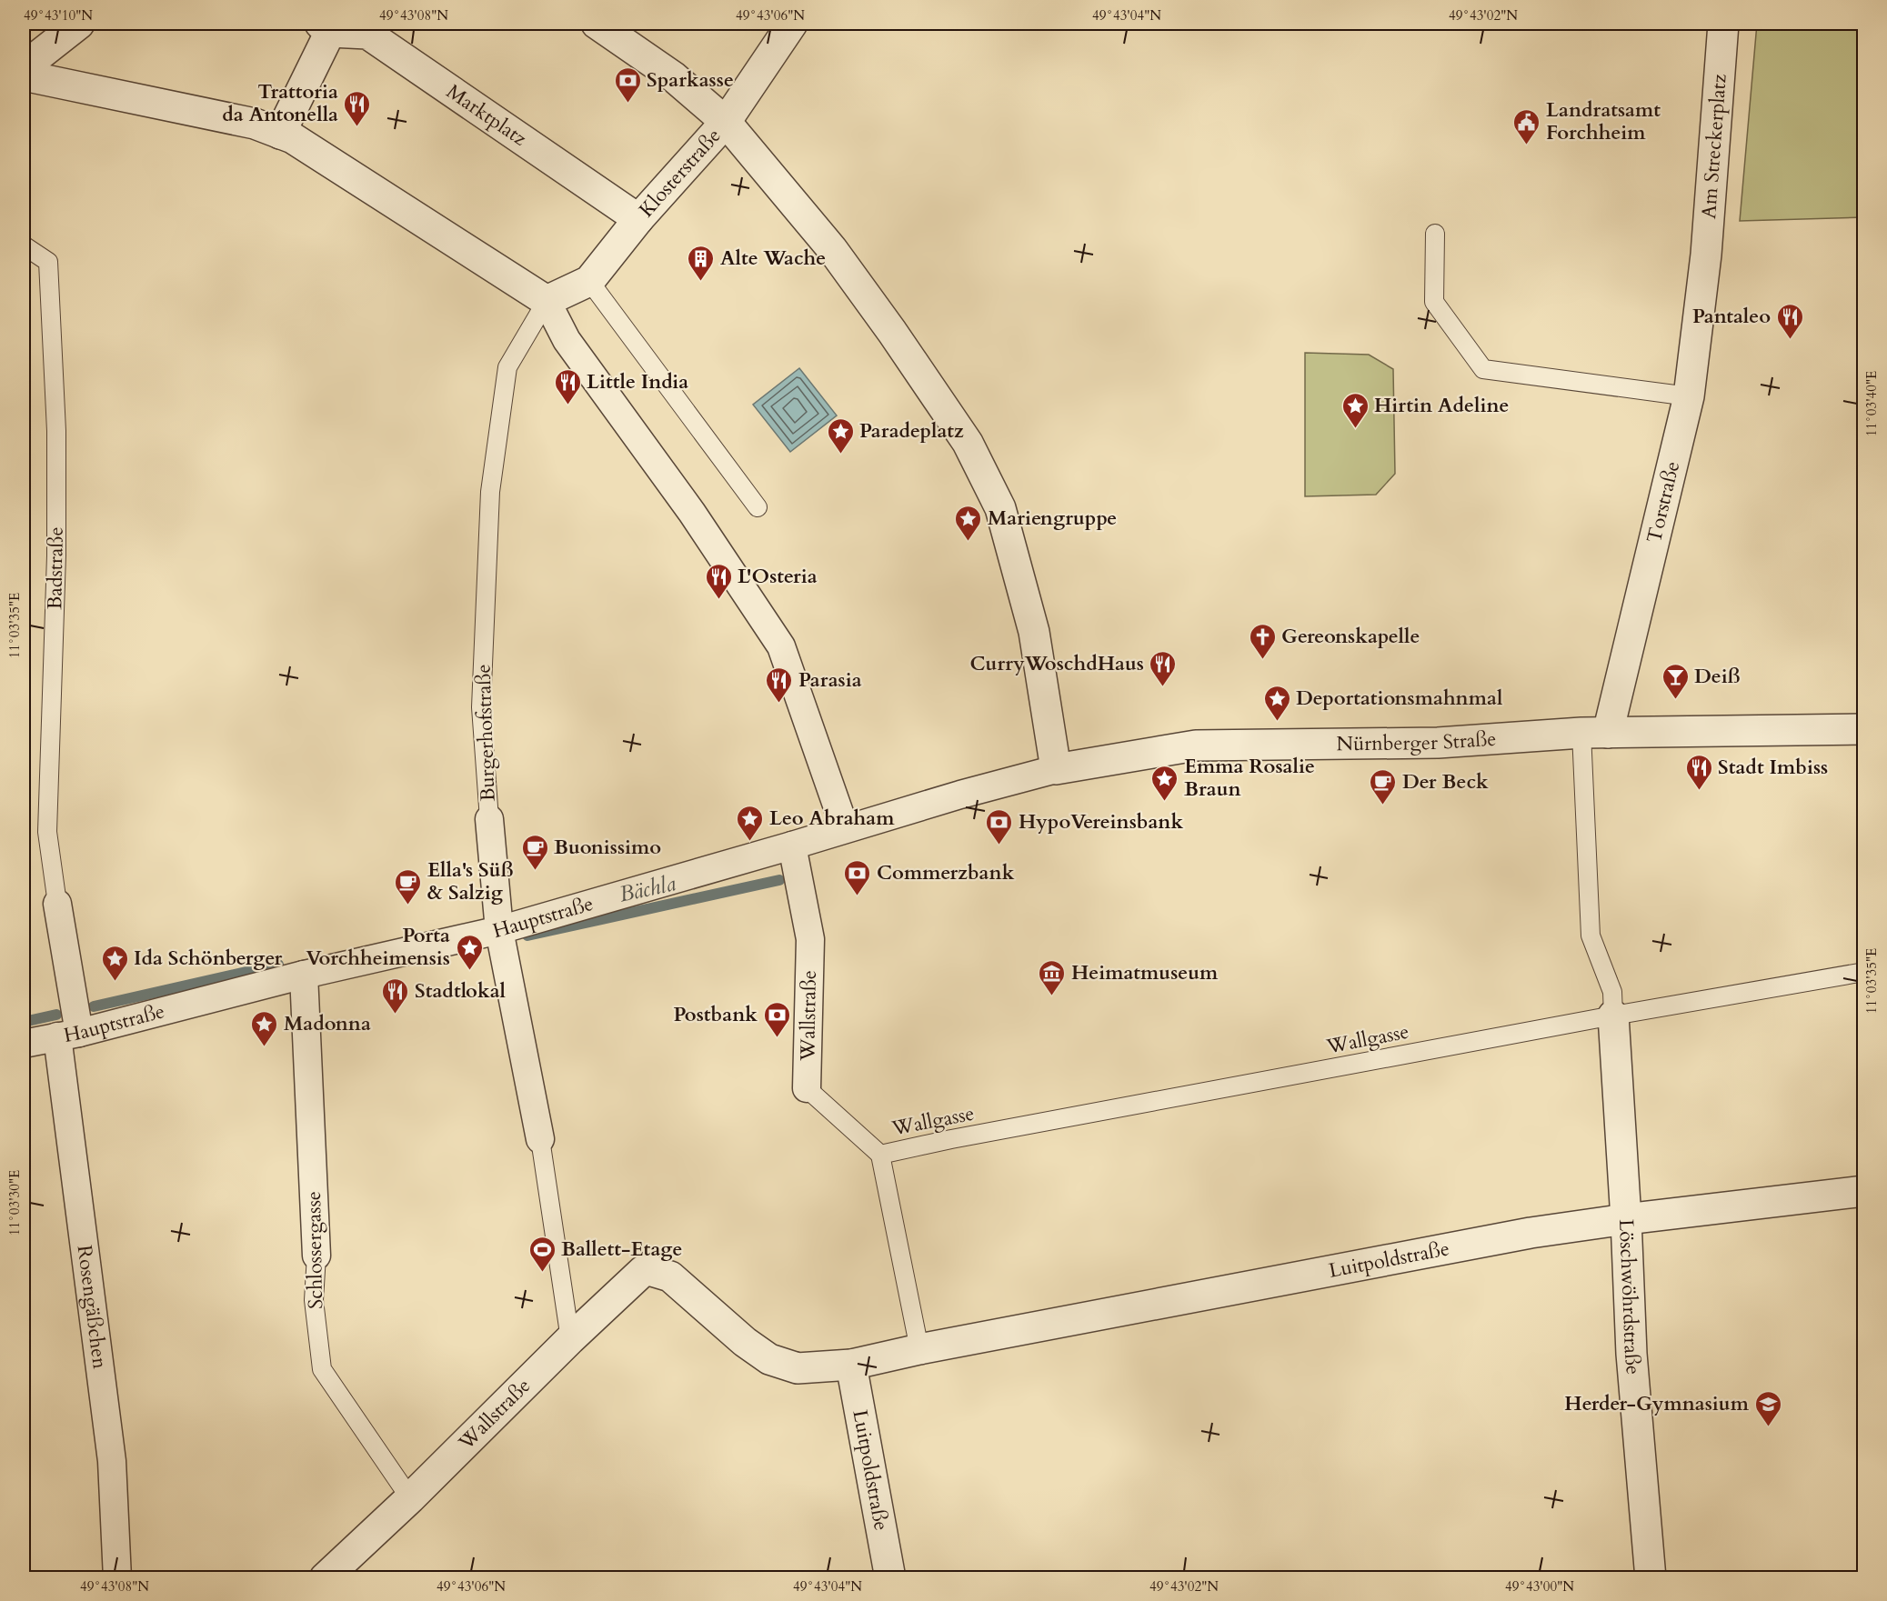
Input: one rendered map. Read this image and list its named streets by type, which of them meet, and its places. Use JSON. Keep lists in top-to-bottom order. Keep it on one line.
{"streets":{"street":["Marktplatz","Am Streckerplatz","Klosterstraße","Torstraße","Badstraße","Burgerhofstraße","Nürnberger Straße","Hauptstraße","Wallstraße","Schlossergasse","Luitpoldstraße","Löschwöhrdstraße","Rosengäßchen"],"lane":["Wallgasse"]},"crossings":[["Marktplatz","Klosterstraße"],["Am Streckerplatz","Torstraße"],["Klosterstraße","Burgerhofstraße"],["Torstraße","Nürnberger Straße"],["Badstraße","Hauptstraße"],["Badstraße","Rosengäßchen"],["Burgerhofstraße","Hauptstraße"],["Nürnberger Straße","Hauptstraße"],["Hauptstraße","Wallstraße"],["Hauptstraße","Schlossergasse"],["Hauptstraße","Rosengäßchen"],["Wallstraße","Wallgasse"],["Wallstraße","Schlossergasse"],["Wallstraße","Luitpoldstraße"],["Wallgasse","Löschwöhrdstraße"],["Luitpoldstraße","Löschwöhrdstraße"]],"water":["Bächla"],"places":{"bank":["Sparkasse","HypoVereinsbank","Commerzbank","Postbank"],"restaurant":["Trattoria da Antonella","Pantaleo","Little India","L'Osteria","CurryWoschdHaus","Parasia","Stadt Imbiss","Stadtlokal"],"public building":["Landratsamt Forchheim"],"building":["Alte Wache"],"place":["Hirtin Adeline","Paradeplatz","Mariengruppe","Deportationsmahnmal","Emma Rosalie Braun","Leo Abraham","Porta Vorchheimensis","Ida Schönberger","Madonna"],"church":["Gereonskapelle"],"bar":["Deiß"],"cafe":["Der Beck","Buonissimo","Ella's Süß & Salzig"],"museum":["Heimatmuseum"],"sports":["Ballett-Etage"],"school or university":["Herder-Gymnasium"]},"coordinates":["49°43'10\"N","49°43'08\"N","49°43'06\"N","49°43'04\"N","49°43'02\"N","11°03'40\"E","11°03'35\"E","11°03'30\"E","49°43'00\"N"]}
